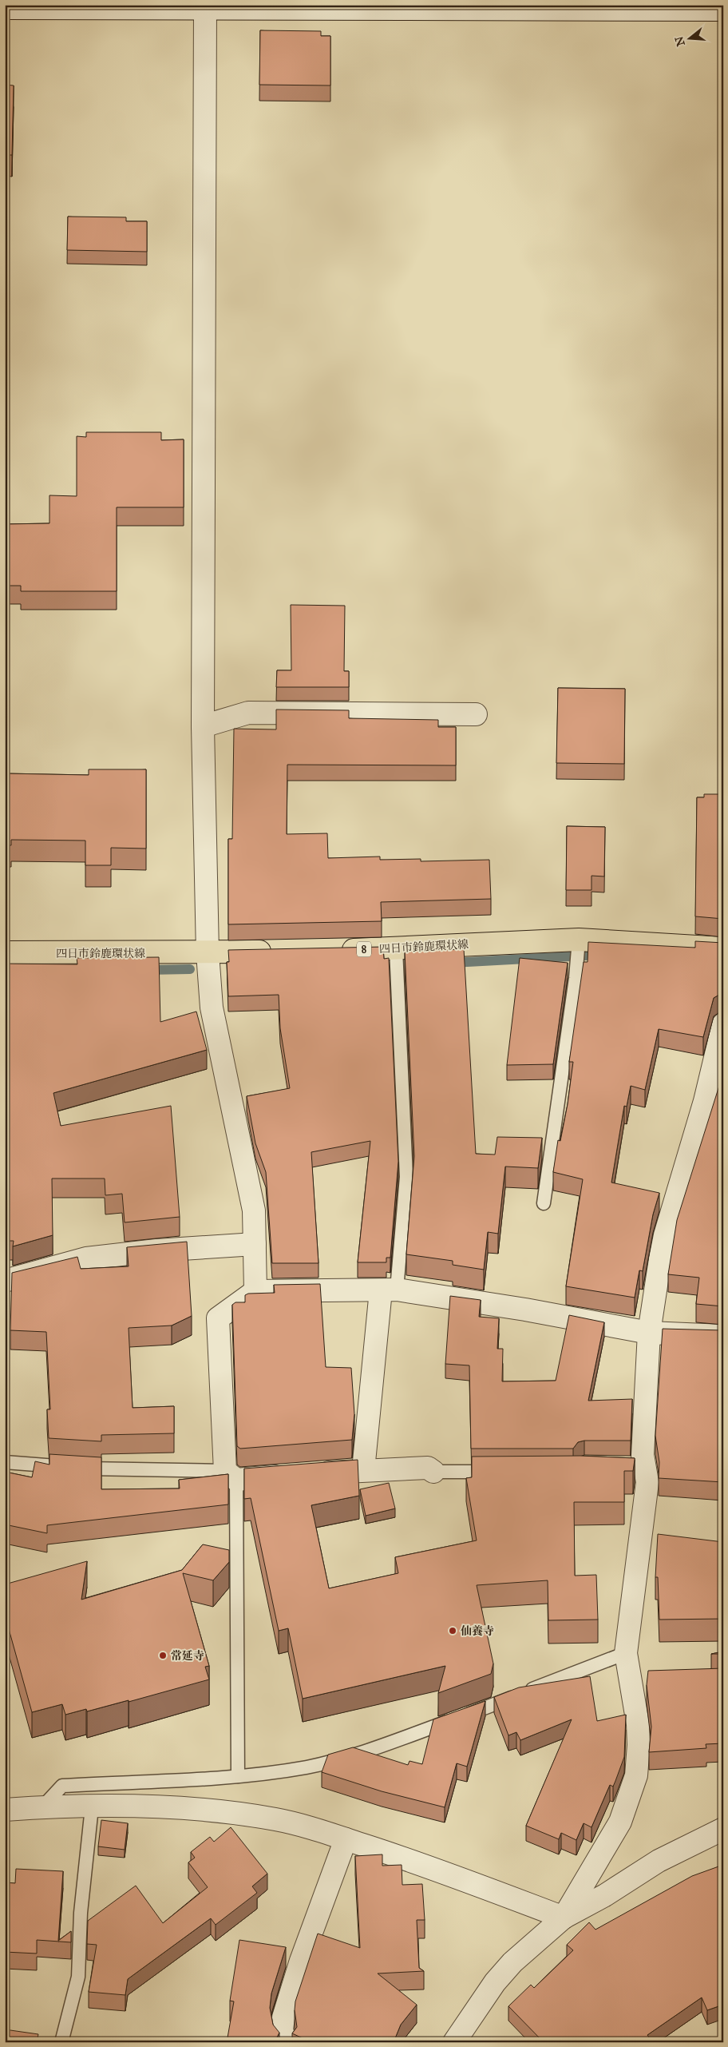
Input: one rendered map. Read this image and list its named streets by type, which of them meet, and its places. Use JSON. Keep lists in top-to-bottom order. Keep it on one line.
{"streets":{"main road":["四日市鈴鹿環状線","8"]},"places":["仙養寺","常延寺"],"north":"left"}
